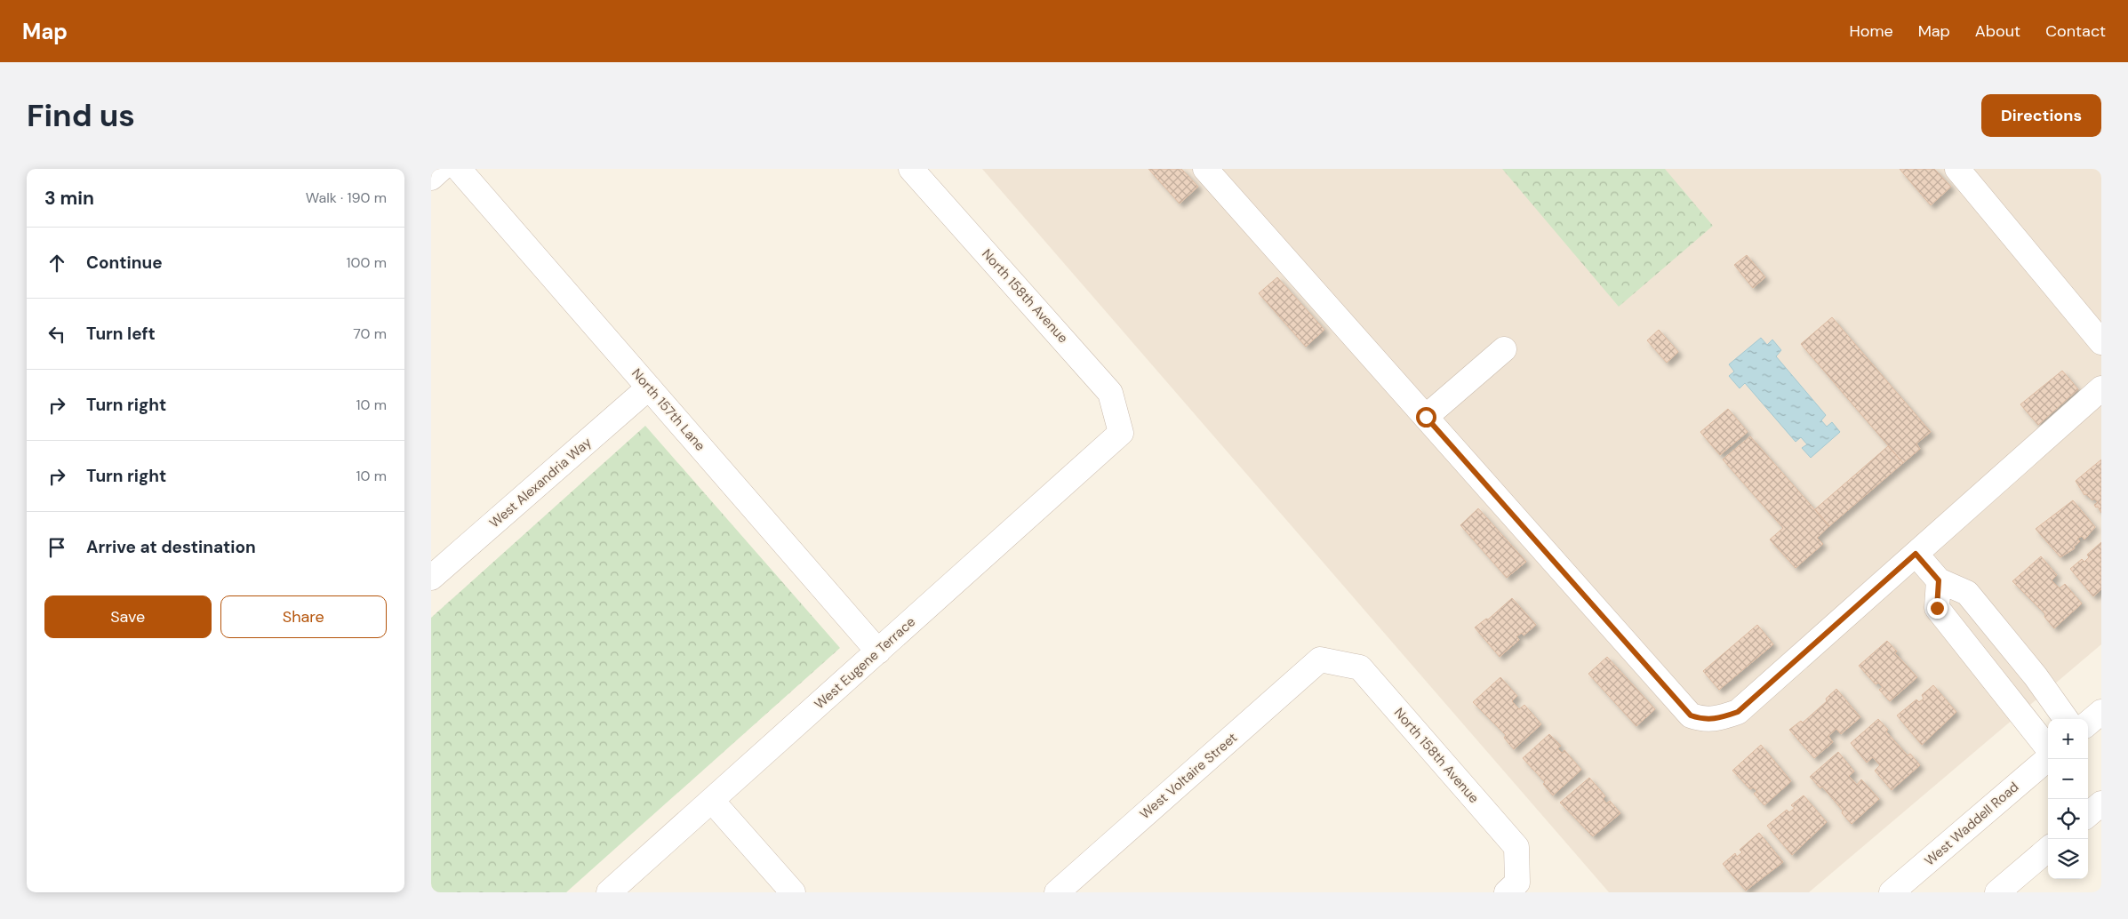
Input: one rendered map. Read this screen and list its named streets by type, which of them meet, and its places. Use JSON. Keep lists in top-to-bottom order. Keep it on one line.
{"streets":{"street":["North 158th Avenue","North 157th Lane","West Alexandria Way","West Eugene Terrace","West Voltaire Street","West Waddell Road"]},"crossings":[["North 158th Avenue","West Eugene Terrace"],["North 158th Avenue","West Voltaire Street"],["North 157th Lane","West Alexandria Way"],["North 157th Lane","West Eugene Terrace"]],"page":{"header":"Map","nav":["Home","Map","About","Contact"],"buttons":["Directions",["Save","Share"]],"title":"Find us","heading":["3 min","Walk · 190 m"],"list":[["Continue","100 m"],["Turn left","70 m"],["Turn right","10 m"],["Turn right","10 m"],"Arrive at destination"],"map_buttons":["+","−"]}}
